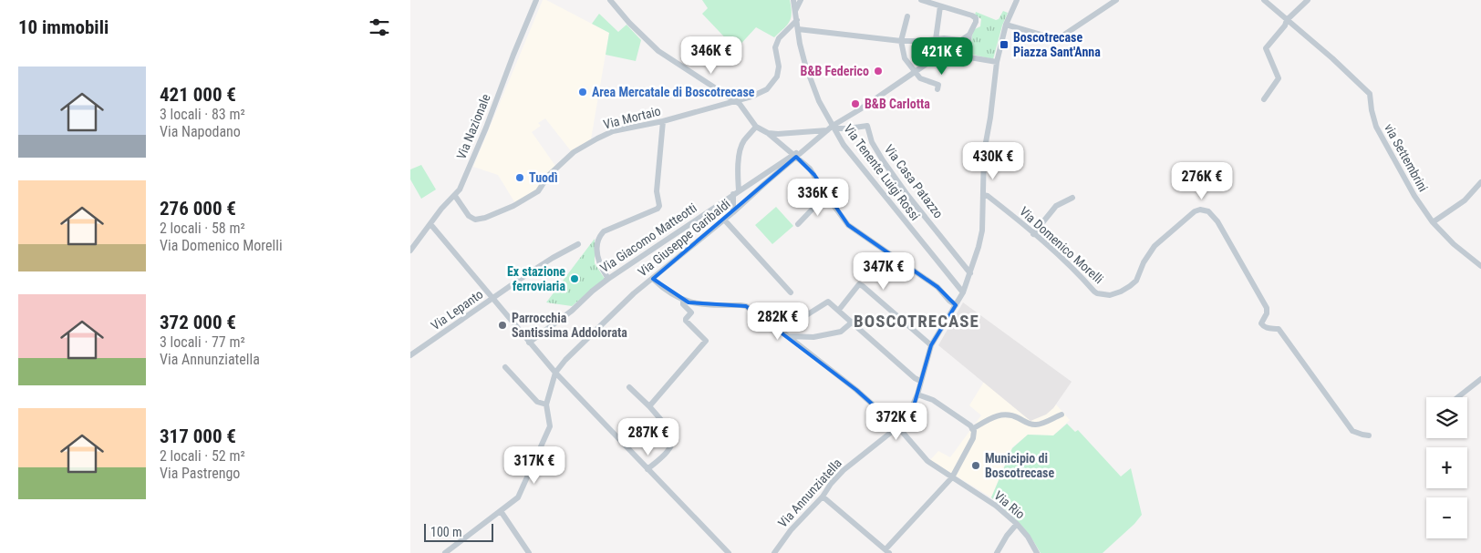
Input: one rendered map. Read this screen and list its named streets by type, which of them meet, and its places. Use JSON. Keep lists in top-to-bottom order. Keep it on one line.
{"streets":{"street":["Via Mortaio","Via Nazionale","via Settembrini","Via Tenente Luigi Rossi","Via Casa Patazzo","Via Giacomo Matteotti","Via Giuseppe Garibaldi","Via Domenico Morelli","Via Lepanto","Via Annunziatella","Via Rio"]},"crossings":[["Via Mortaio","Via Nazionale"],["Via Mortaio","Via Tenente Luigi Rossi"],["Via Tenente Luigi Rossi","Via Casa Patazzo"],["Via Tenente Luigi Rossi","Via Giacomo Matteotti"],["Via Tenente Luigi Rossi","Via Annunziatella"],["Via Casa Patazzo","Via Giacomo Matteotti"],["Via Casa Patazzo","Via Annunziatella"],["Via Giacomo Matteotti","Via Giuseppe Garibaldi"],["Via Giuseppe Garibaldi","Via Rio"],["Via Domenico Morelli","Via Annunziatella"],["Via Annunziatella","Via Rio"]],"districts":["BOSCOTRECASE"],"places":{"transit":["Boscotrecase Piazza Sant'Anna"],"other":["B&B Federico","Area Mercatale di Boscotrecase","B&B Carlotta","Tuodì","Ex stazione ferroviaria","Parrocchia Santissima Addolorata","Municipio di Boscotrecase"]},"scale_bar":"100 m","page":{"heading":"10 immobili","price":["346K €","421K €","430K €","276K €","336K €","347K €","282K €","372K €","287K €","317K €"],"list":[{"name":"421 000 €","note":"3 locali · 83 m² · Via Napodano"},{"name":"276 000 €","note":"2 locali · 58 m² · Via Domenico Morelli"},{"name":"372 000 €","note":"3 locali · 77 m² · Via Annunziatella"},{"name":"317 000 €","note":"2 locali · 52 m² · Via Pastrengo"}],"map_buttons":["+","−"],"scale":"100 m"}}
